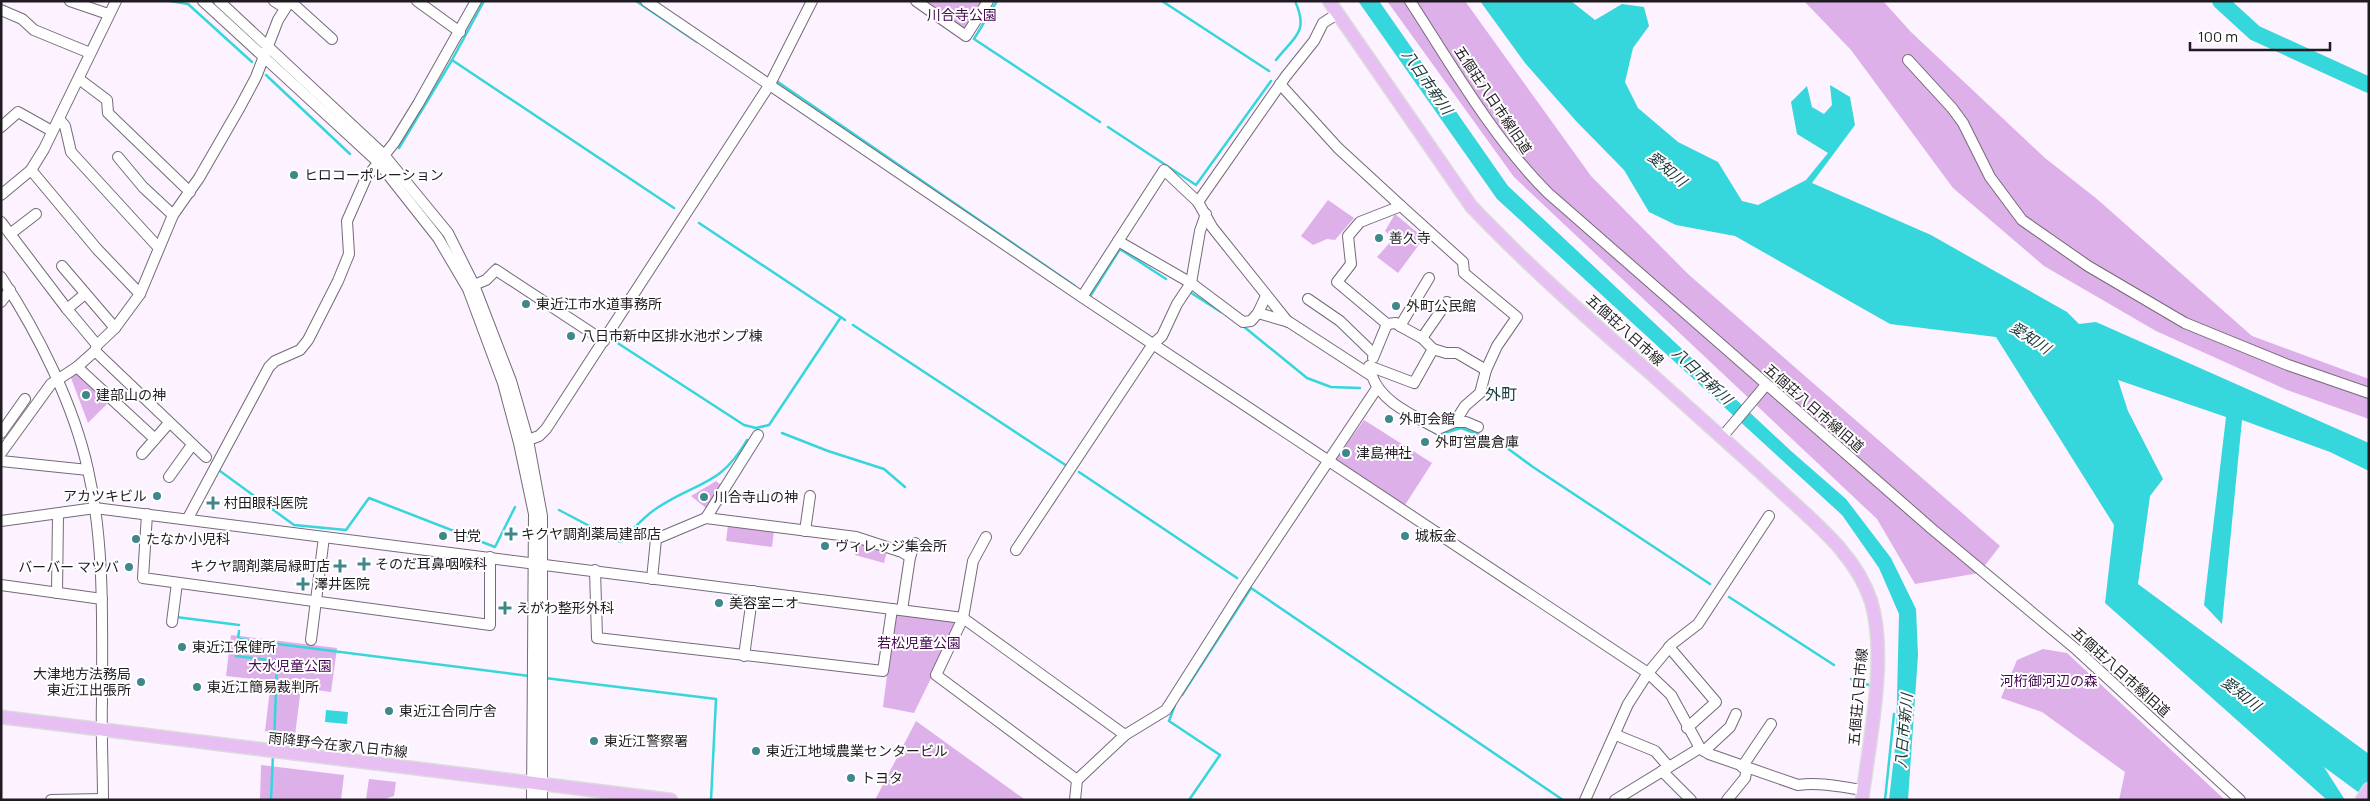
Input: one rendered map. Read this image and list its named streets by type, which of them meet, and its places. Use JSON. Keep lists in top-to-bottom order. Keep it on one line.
{"streets":{"main road":["五個荘八日市線","雨降野今在家八日市線"],"street":["五個荘八日市線旧道"]},"districts":["外町"],"water":["八日市新川","愛知川"],"parks":["川合寺公園","若松児童公園","大水児童公園","河桁御河辺の森"],"places":{"other":["ヒロコーポレーション","善久寺","東近江市水道事務所","外町公民館","八日市新中区排水池ポンプ棟","建部山の神","外町会館","外町営農倉庫","津島神社","アカツキビル","川合寺山の神","甘党","城板金","たなか小児科","ヴィレッジ集会所","バーバー マツバ","美容室ニオ","東近江保健所","大津地方法務局 東近江出張所","東近江簡易裁判所","東近江合同庁舎","東近江警察署","東近江地域農業センタービル","トヨタ"],"health":["村田眼科医院","キクヤ調剤薬局建部店","そのだ耳鼻咽喉科","キクヤ調剤薬局緑町店","澤井医院","えがわ整形外科"]},"scale_bar":"100 m"}
